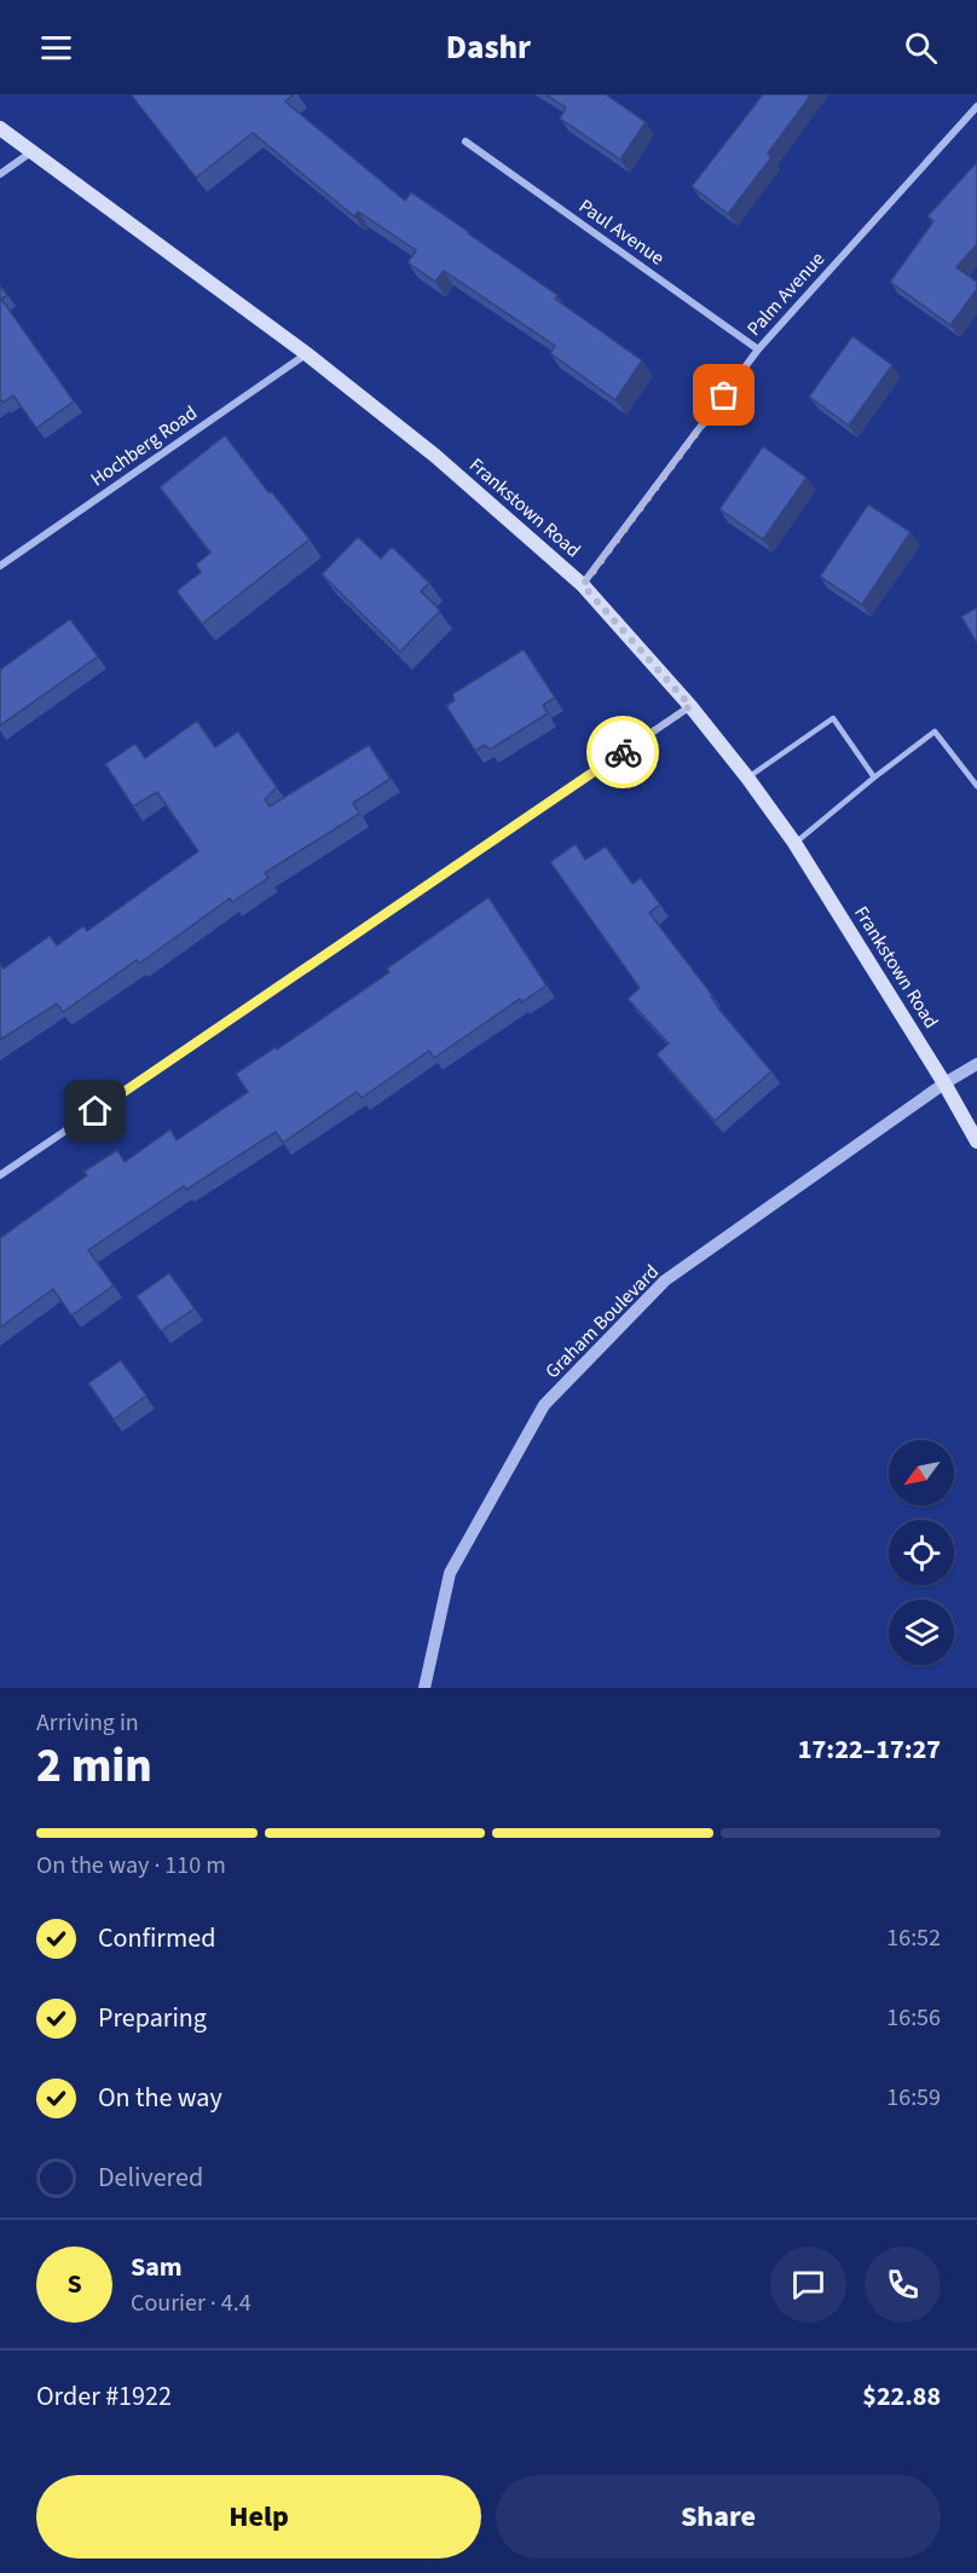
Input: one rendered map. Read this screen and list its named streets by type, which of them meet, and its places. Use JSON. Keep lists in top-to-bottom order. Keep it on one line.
{"streets":{"main road":["Frankstown Road"],"street":["Paul Avenue","Palm Avenue","Hochberg Road","Graham Boulevard"]},"crossings":[["Paul Avenue","Palm Avenue"],["Palm Avenue","Frankstown Road"],["Hochberg Road","Frankstown Road"],["Frankstown Road","Graham Boulevard"]],"north":"bottom left","page":{"header":"Dashr","heading":["2 min","Arriving in","17:22–17:27"],"panel":["Sam","Courier · 4.4","Order #1922","$22.88"],"bar":"On the way · 110 m","list":[["Confirmed","16:52"],["Preparing","16:56"],["On the way","16:59"],"Delivered"],"round":"S","buttons":["Help","Share"]}}
